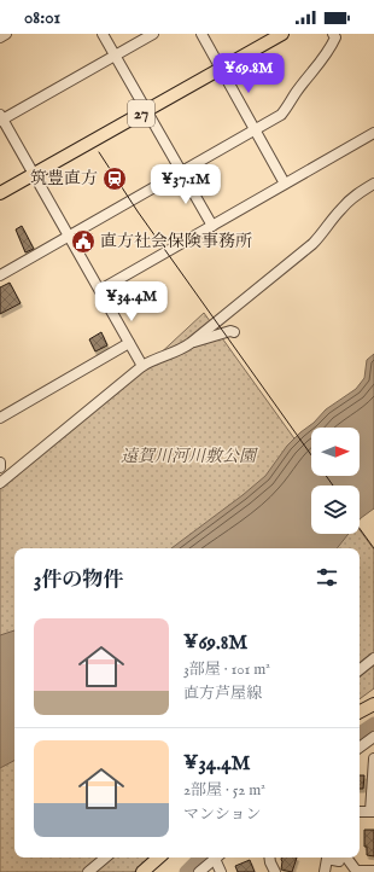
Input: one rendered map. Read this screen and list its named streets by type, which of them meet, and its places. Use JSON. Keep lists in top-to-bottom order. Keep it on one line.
{"streets":{"main road":["27"]},"parks":["遠賀川河川敷公園"],"places":{"station":["筑豊直方"],"public building":["直方社会保険事務所"]},"north":"right","page":{"status":"08:01","price":["¥69.8M","¥37.1M","¥34.4M"],"heading":"3件の物件","list":[{"name":"¥69.8M","note":"3部屋 · 101 m² · 直方芦屋線"},{"name":"¥34.4M","note":"2部屋 · 52 m² · マンション"}]}}
